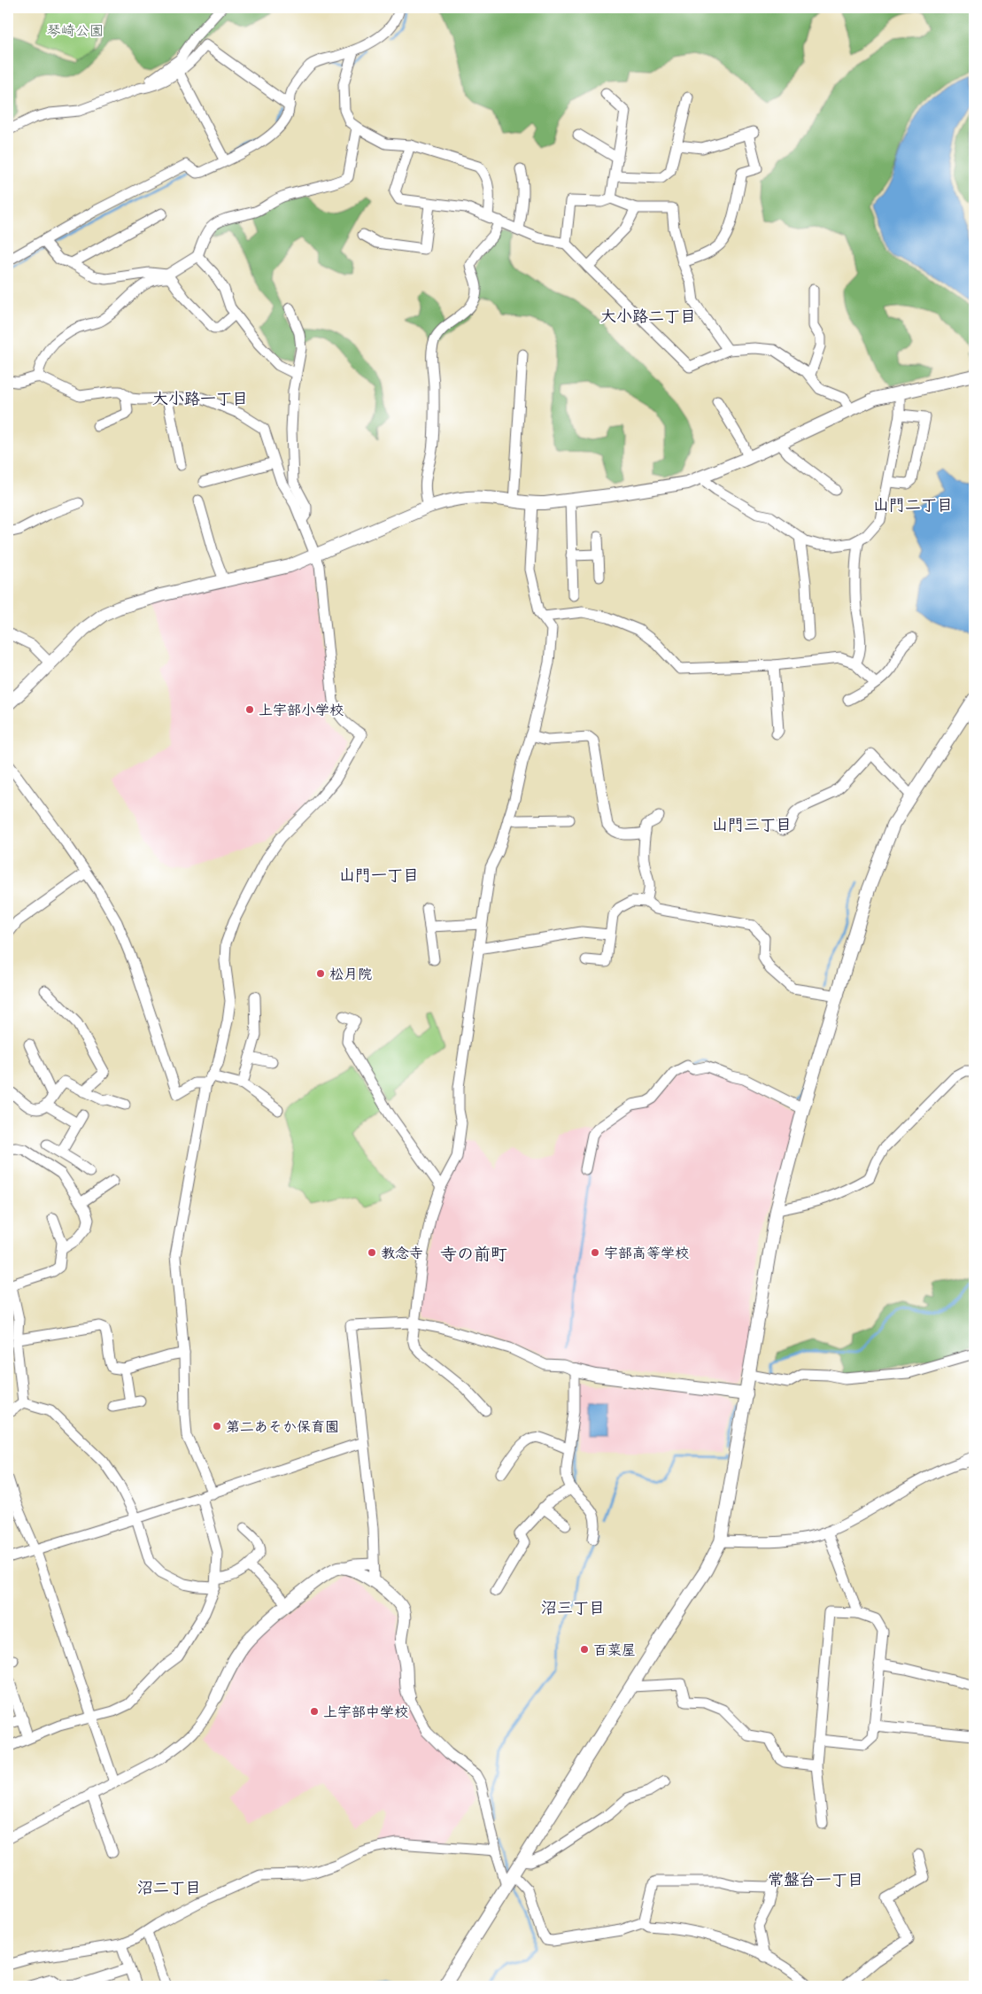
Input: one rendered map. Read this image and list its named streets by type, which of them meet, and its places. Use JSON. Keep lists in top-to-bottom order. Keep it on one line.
{"districts":["大小路二丁目","大小路一丁目","山門二丁目","山門三丁目","山門一丁目","寺の前町","沼三丁目","常盤台一丁目","沼二丁目"],"parks":["琴崎公園"],"places":["上宇部小学校","松月院","教念寺","宇部高等学校","第二あそか保育園","百菜屋","上宇部中学校"]}
